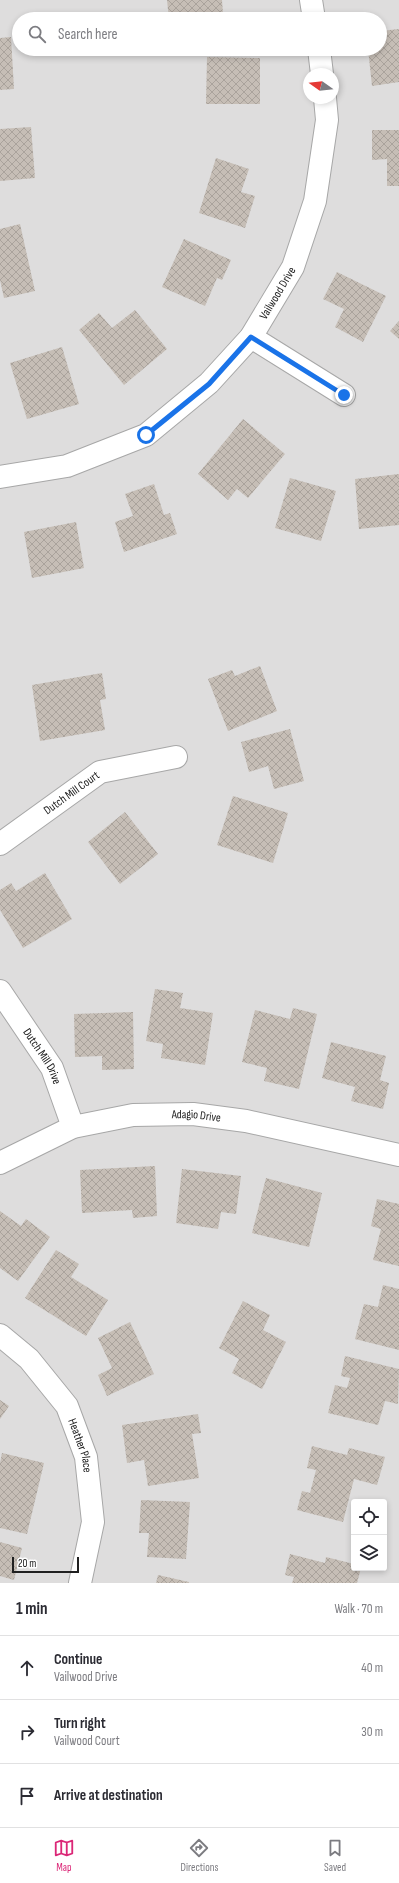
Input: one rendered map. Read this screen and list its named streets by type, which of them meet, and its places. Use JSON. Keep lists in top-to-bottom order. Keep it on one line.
{"streets":{"street":["Vailwood Drive","Dutch Mill Court","Dutch Mill Drive","Adagio Drive","Heather Place"]},"crossings":[["Dutch Mill Drive","Adagio Drive"]],"scale_bar":"20 m","north":"left","page":{"search":"Search here","scale":"20 m","heading":["1 min","Walk · 70 m"],"list":[["Continue","Vailwood Drive","40 m"],["Turn right","Vailwood Court","30 m"],"Arrive at destination"],"nav":["Map","Directions","Saved"]}}
